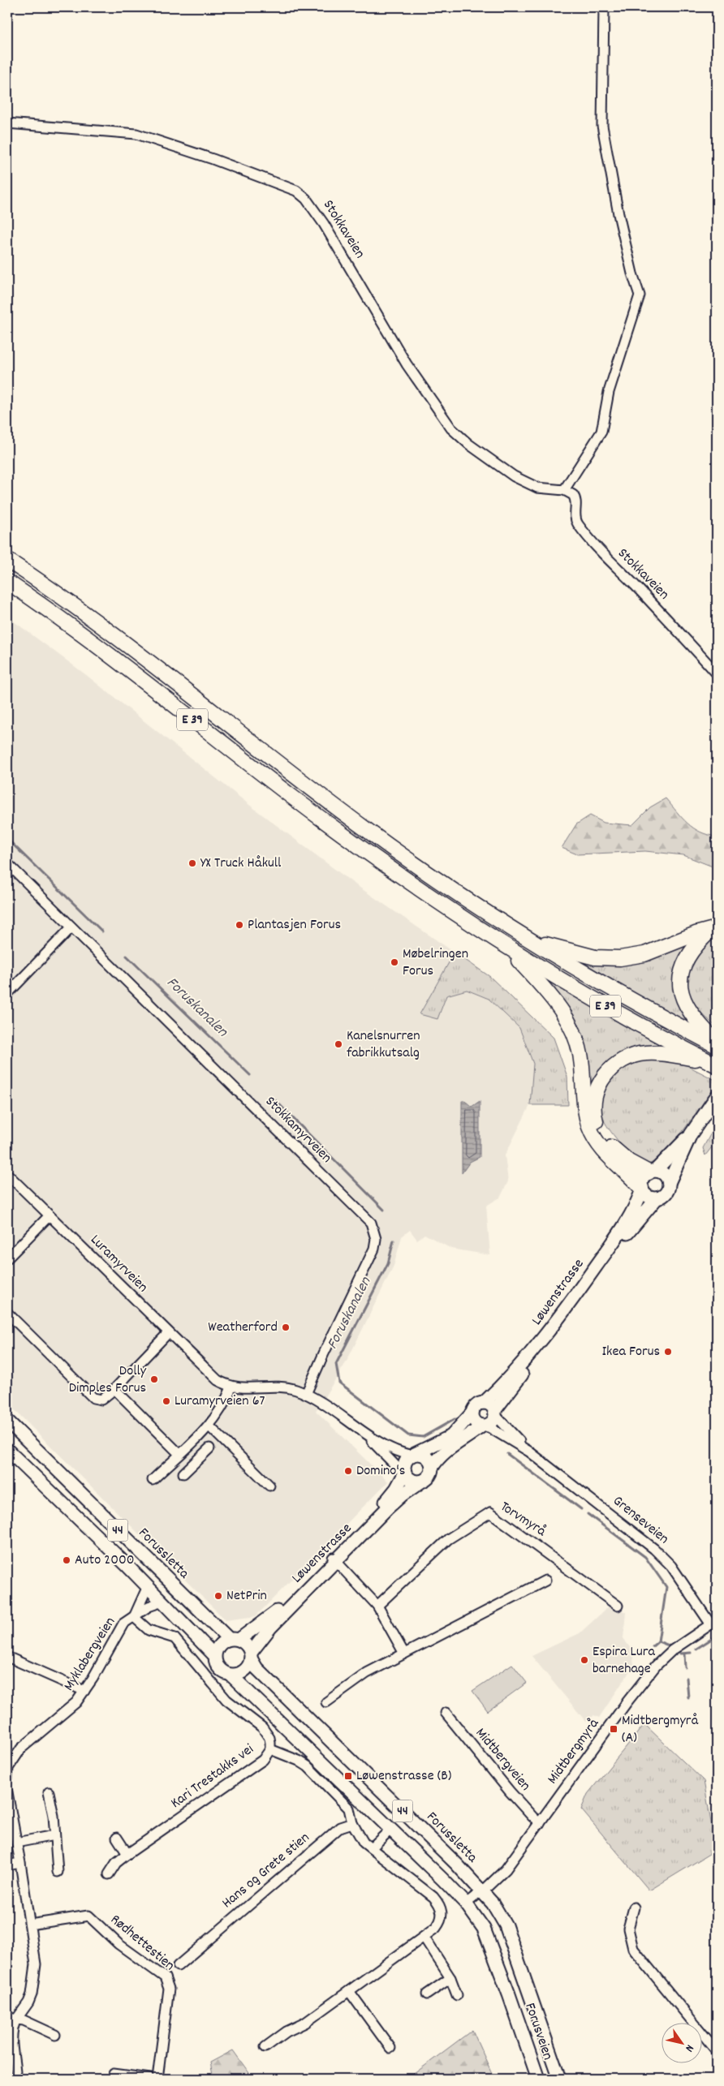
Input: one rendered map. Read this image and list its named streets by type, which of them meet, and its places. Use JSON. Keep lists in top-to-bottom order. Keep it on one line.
{"streets":{"highway":["E 39"],"main road":["Løwenstrasse","44","Forussletta","Forusveien"],"street":["Stokkaveien","Stokkamyrveien","Luramyrveien","Torvmyrå","Grenseveien","Myklabergveien","Midtbergmyrå","Midtbergveien","Kari Trestakks vei","Hans og Grete stien","Rødhettestien"]},"crossings":[["E 39","Løwenstrasse"],["Løwenstrasse","Grenseveien"],["Løwenstrasse","44"],["Løwenstrasse","Forussletta"],["Grenseveien","Midtbergmyrå"],["44","Forussletta"],["44","Myklabergveien"],["44","Midtbergmyrå"],["44","Forusveien"],["Forussletta","Midtbergmyrå"],["Forussletta","Forusveien"],["Myklabergveien","Kari Trestakks vei"],["Midtbergmyrå","Midtbergveien"],["Midtbergmyrå","Forusveien"]],"water":["Foruskanalen"],"places":{"other":["YX Truck Håkull","Plantasjen Forus","Møbelringen Forus","Kanelsnurren fabrikkutsalg","Weatherford","Ikea Forus","Dolly Dimples Forus","Luramyrveien 67","Domino's","Auto 2000","NetPrin","Espira Lura barnehage"],"transit":["Midtbergmyrå (A)","Løwenstrasse (B)"]},"north":"bottom right"}
